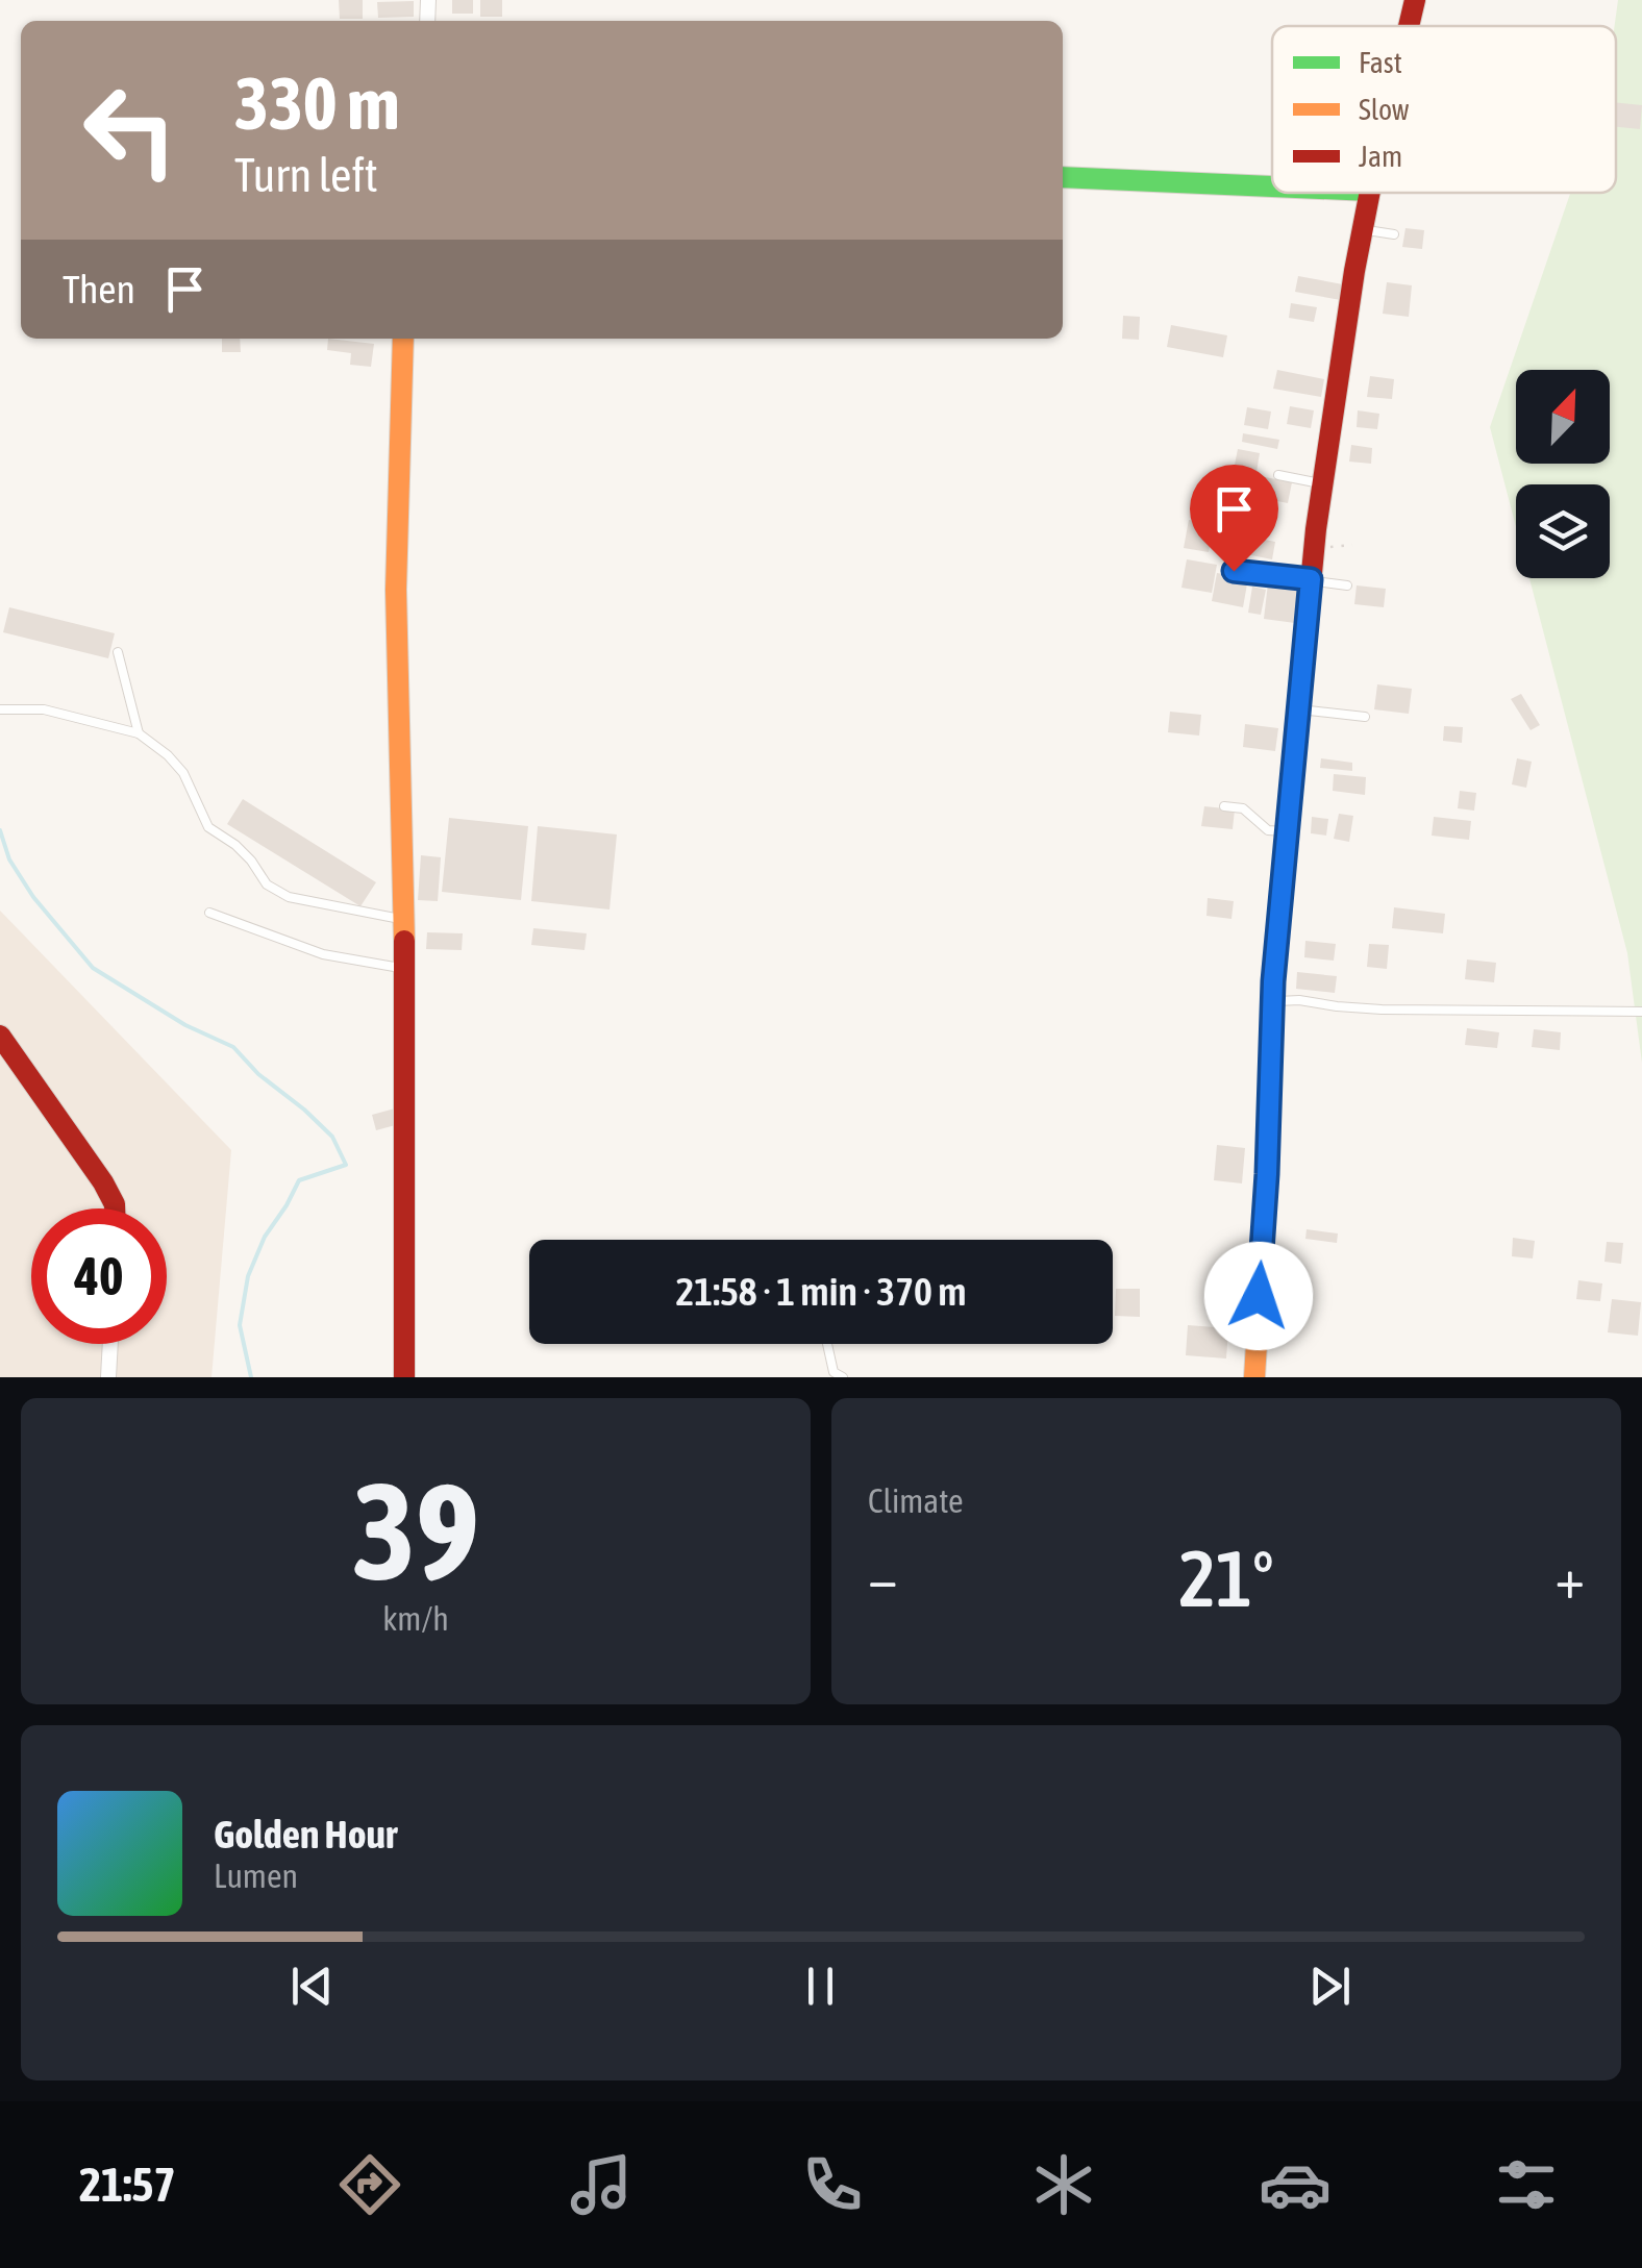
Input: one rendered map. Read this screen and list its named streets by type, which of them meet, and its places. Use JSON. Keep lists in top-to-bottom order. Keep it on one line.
{"legend":["Fast","Slow","Jam"],"north":"top right","page":{"turn":["330 m","Turn left"],"then":"Then","limit":"40","trip":"21:58 · 1 min · 370 m","tile":[["39","km/h"],"Climate"],"heat":["−","21°","+"],"song":["Golden Hour","Lumen"],"tabs":"21:57"}}
